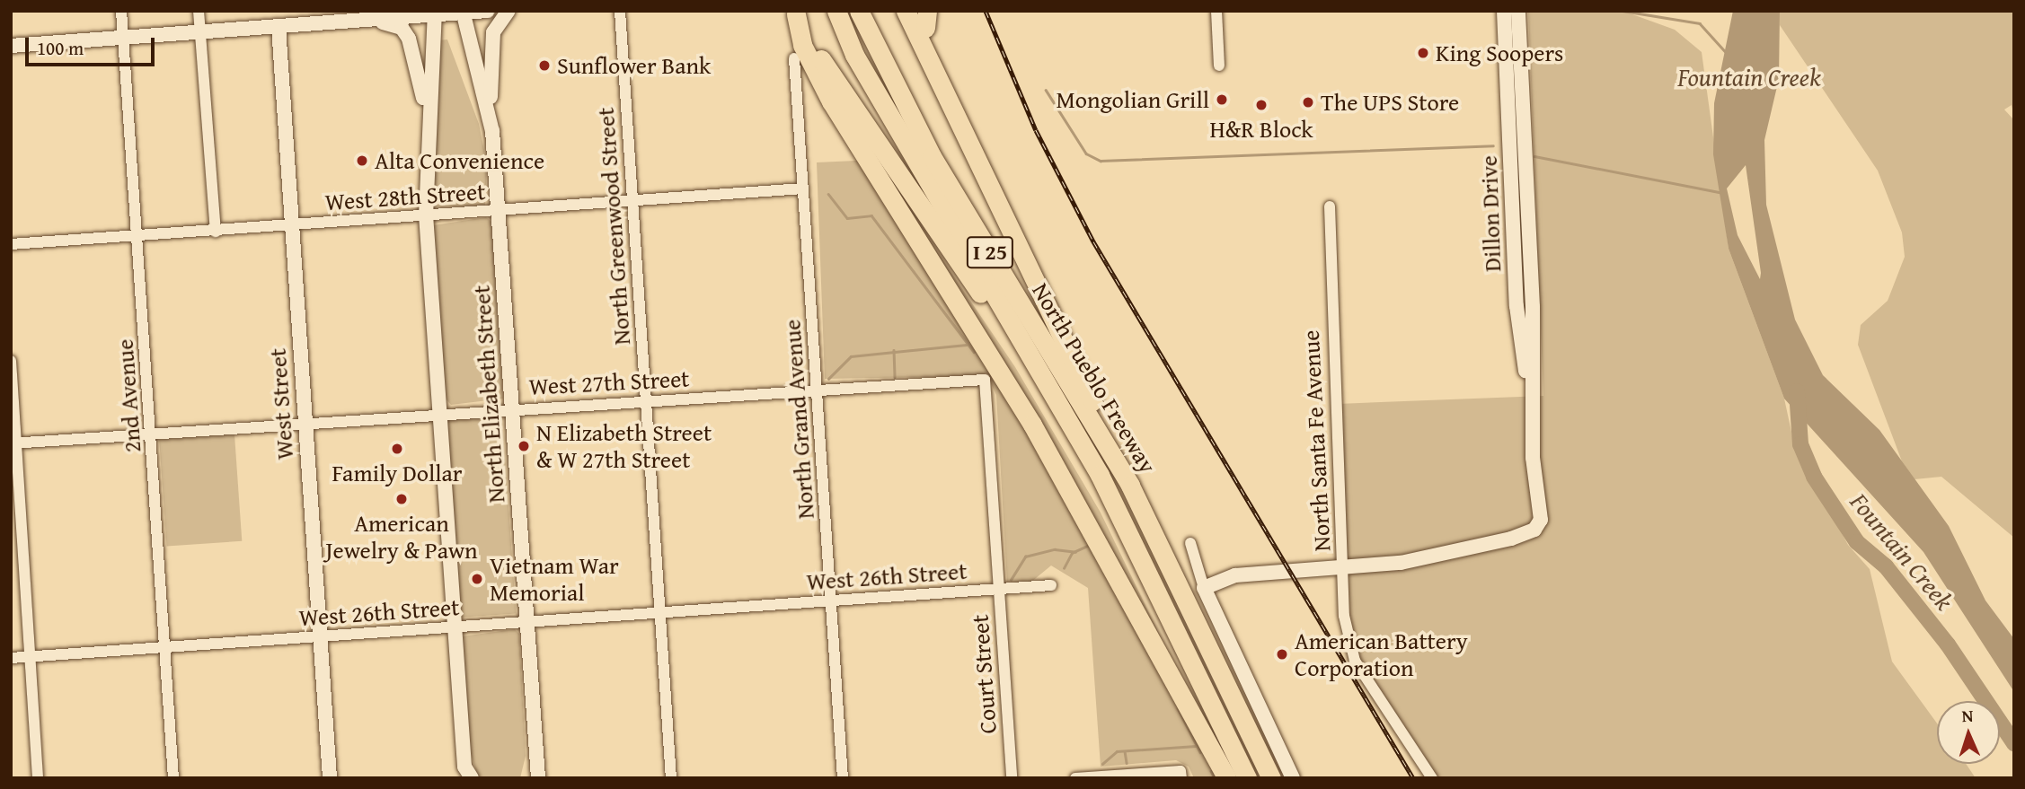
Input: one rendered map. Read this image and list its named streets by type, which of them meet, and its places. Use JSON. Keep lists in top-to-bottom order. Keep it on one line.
{"streets":{"highway":["I 25","North Pueblo Freeway"],"street":["West 28th Street","Dillon Drive","North Greenwood Street","West 27th Street","North Elizabeth Street","2nd Avenue","West Street","North Grand Avenue","North Santa Fe Avenue","West 26th Street","Court Street"]},"crossings":[["West 28th Street","North Greenwood Street"],["West 28th Street","North Elizabeth Street"],["West 28th Street","2nd Avenue"],["West 28th Street","West Street"],["West 28th Street","North Grand Avenue"],["Dillon Drive","North Santa Fe Avenue"],["North Greenwood Street","West 27th Street"],["North Greenwood Street","West 26th Street"],["West 27th Street","North Elizabeth Street"],["West 27th Street","2nd Avenue"],["West 27th Street","West Street"],["West 27th Street","North Grand Avenue"],["West 27th Street","Court Street"],["North Elizabeth Street","West 26th Street"],["2nd Avenue","West 26th Street"],["West Street","West 26th Street"],["North Grand Avenue","West 26th Street"],["West 26th Street","Court Street"]],"water":["Fountain Creek"],"places":["King Soopers","Sunflower Bank","Mongolian Grill","The UPS Store","H&R Block","Alta Convenience","N Elizabeth Street & W 27th Street","Family Dollar","American Jewelry & Pawn","Vietnam War Memorial","American Battery Corporation"],"scale_bar":"100 m","north":"top"}
